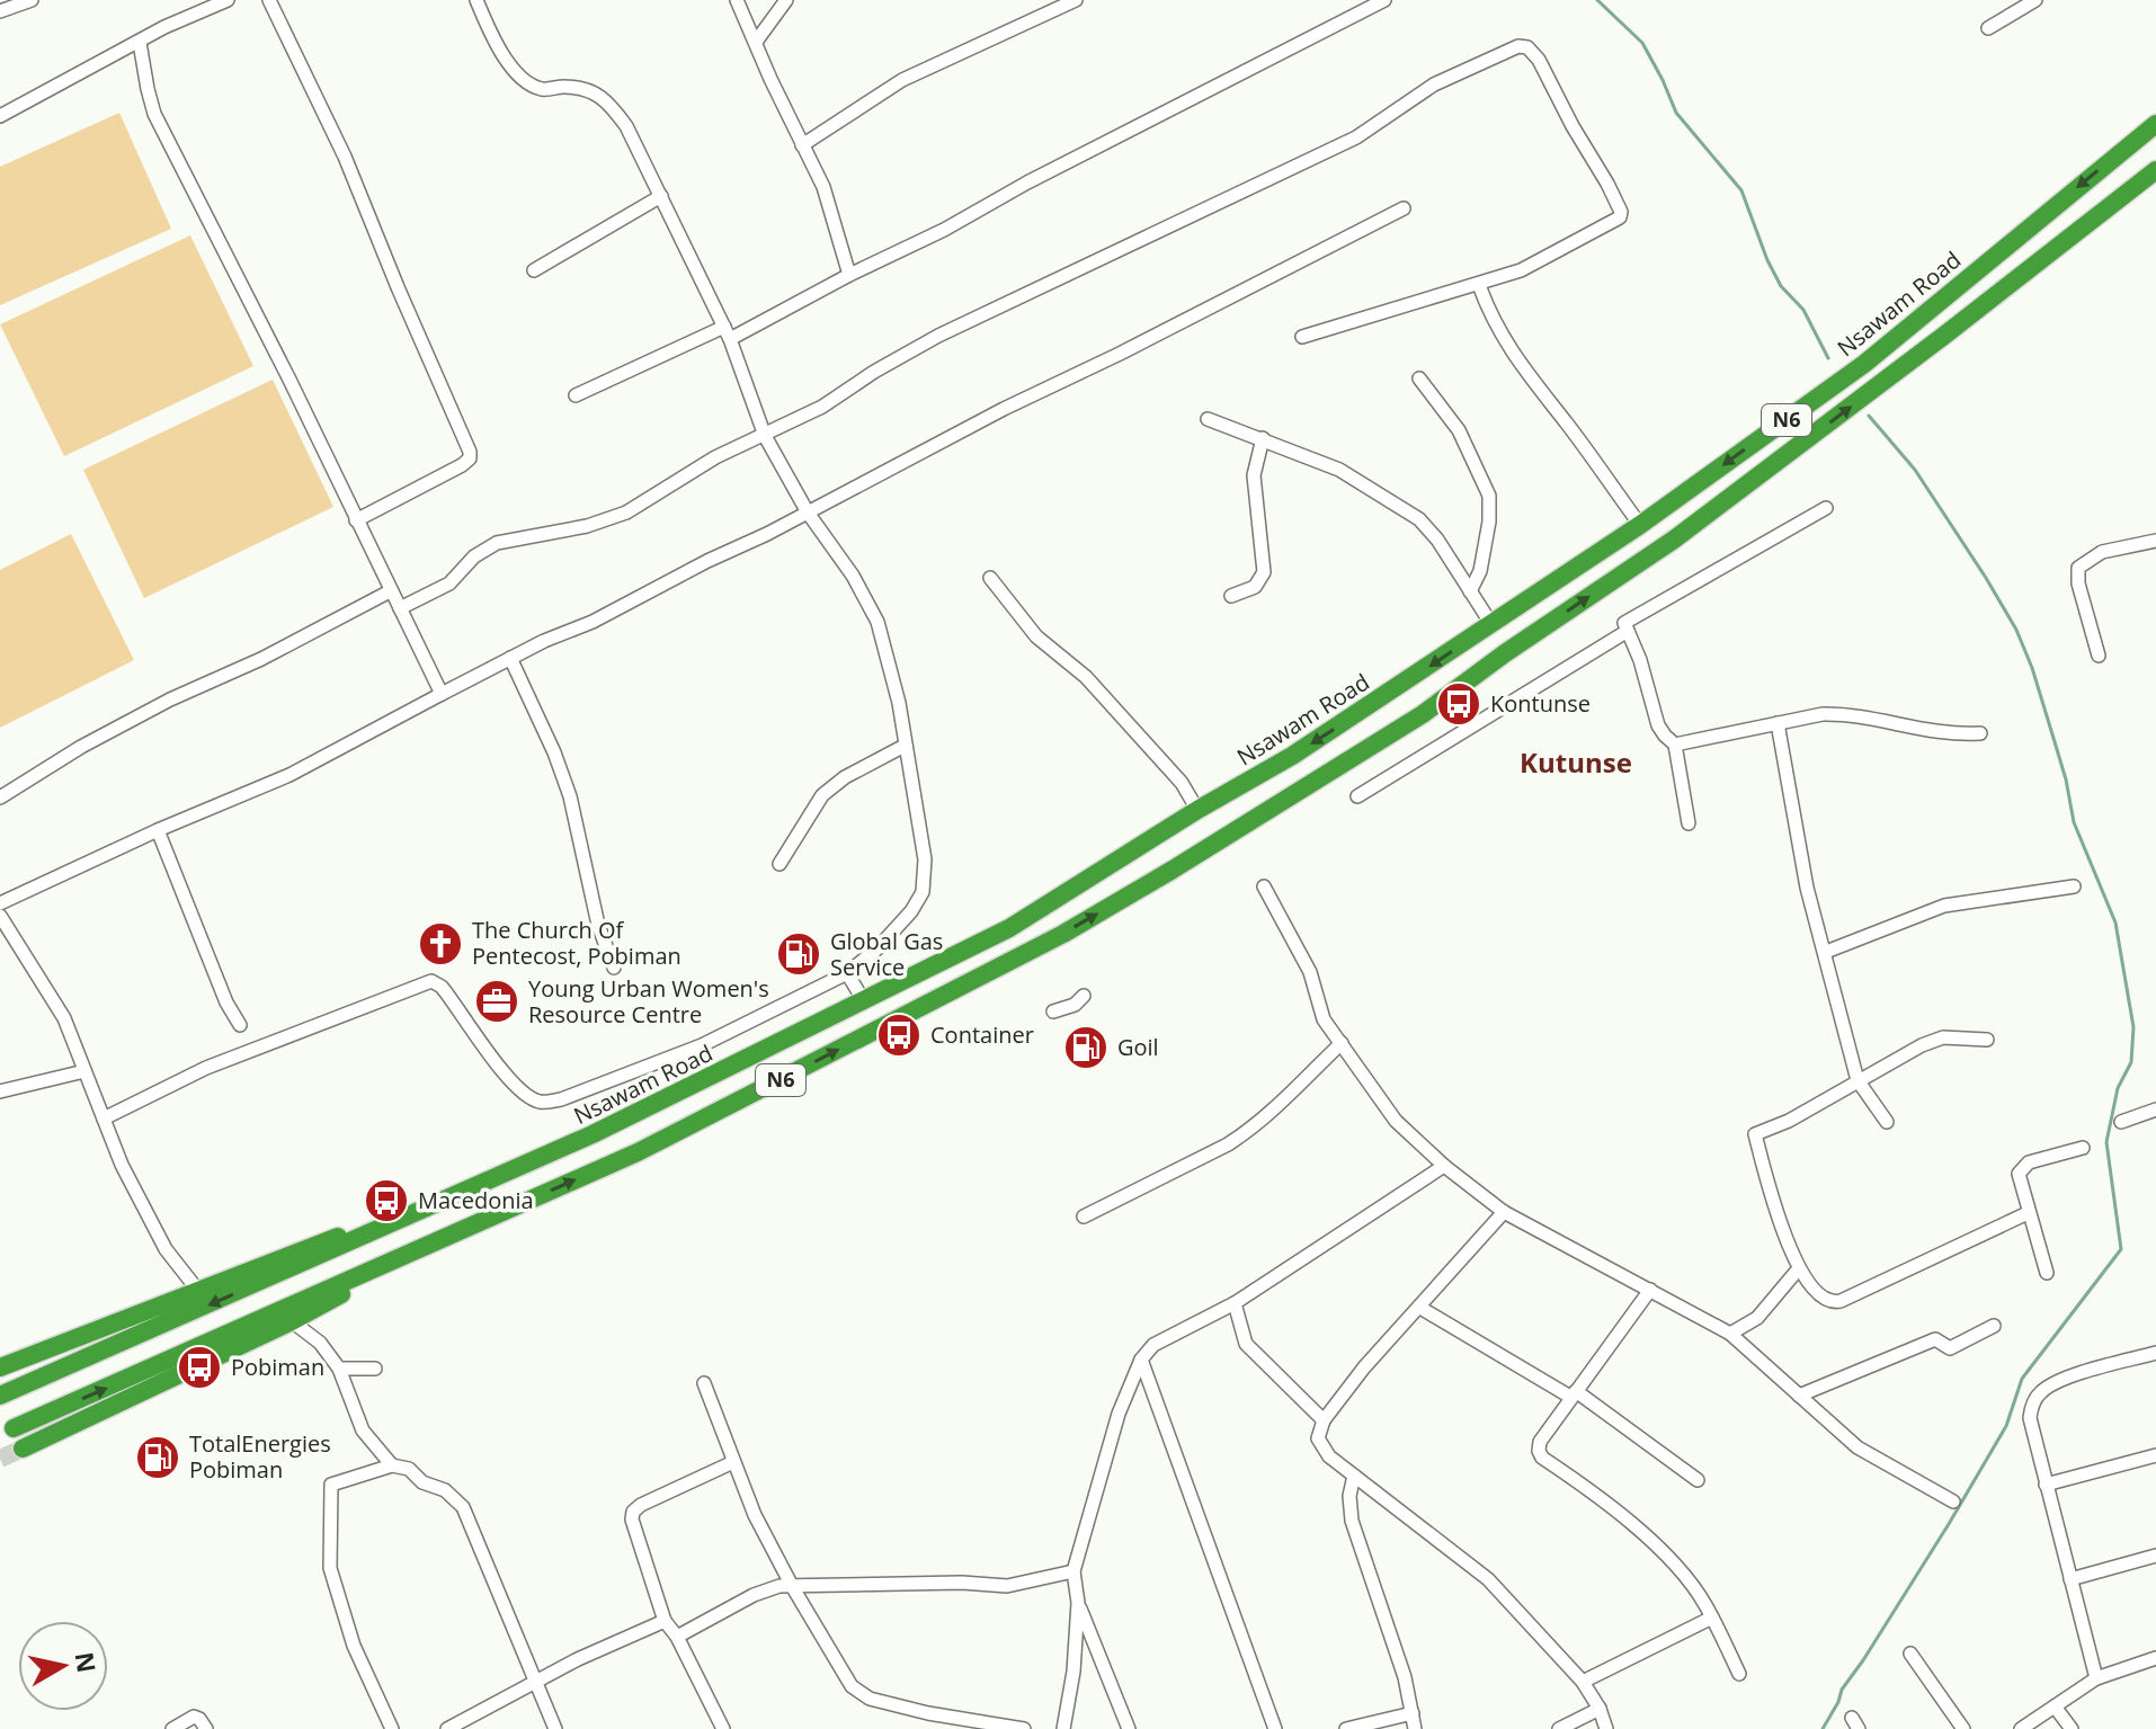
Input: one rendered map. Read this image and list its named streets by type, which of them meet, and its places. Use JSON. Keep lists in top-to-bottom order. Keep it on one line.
{"streets":{"highway":["Nsawam Road","N6"]},"districts":["Kutunse"],"places":{"bus stop":["Kontunse","Container","Macedonia","Pobiman"],"church":["The Church Of Pentecost, Pobiman"],"fuel station":["Global Gas Service","Goil","TotalEnergies Pobiman"],"office":["Young Urban Women's Resource Centre"]},"north":"right"}
